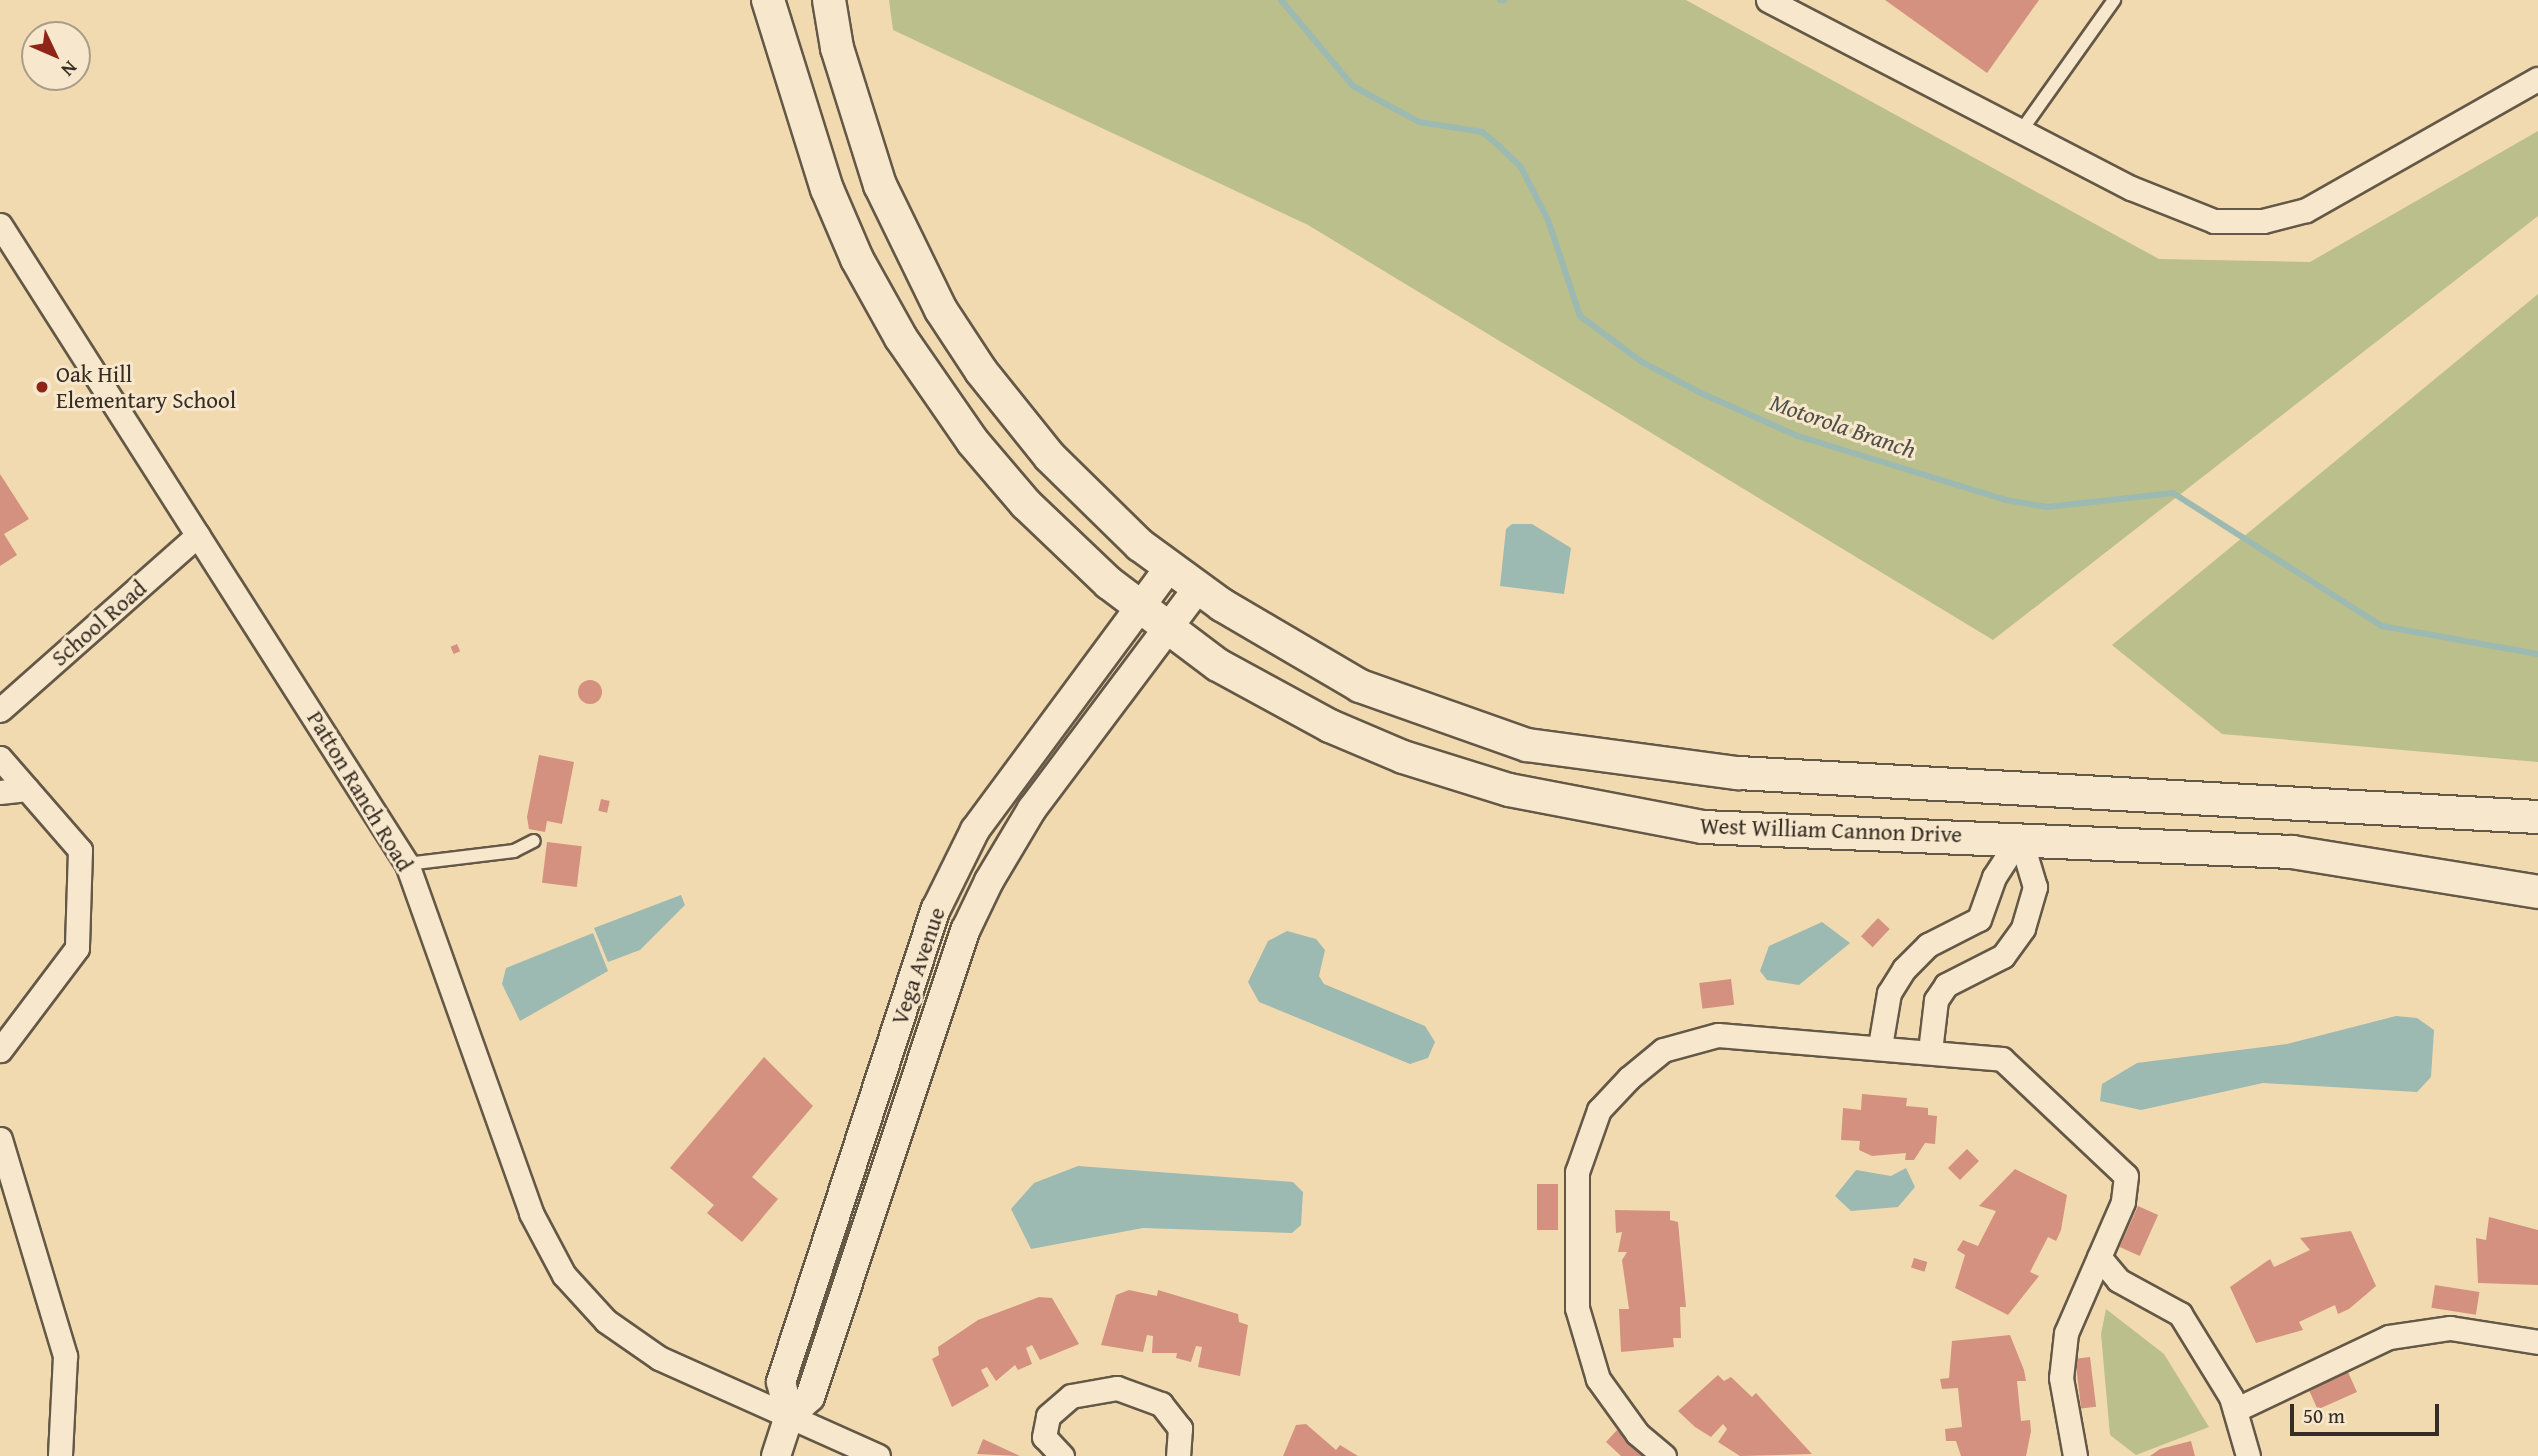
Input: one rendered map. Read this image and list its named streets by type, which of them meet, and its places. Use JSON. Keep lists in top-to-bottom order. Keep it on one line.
{"streets":{"main road":["West William Cannon Drive"],"street":["School Road","Patton Ranch Road","Vega Avenue"]},"crossings":[["School Road","Patton Ranch Road"],["Patton Ranch Road","Vega Avenue"],["West William Cannon Drive","Vega Avenue"]],"water":["Motorola Branch"],"places":["Oak Hill Elementary School"],"scale_bar":"50 m","north":"bottom right"}
